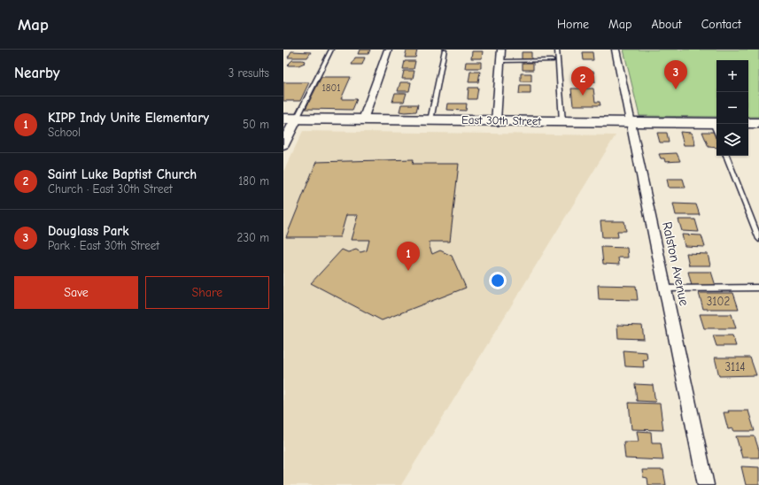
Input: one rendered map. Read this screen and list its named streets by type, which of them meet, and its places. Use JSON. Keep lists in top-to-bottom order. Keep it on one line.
{"streets":{"main road":["East 30th Street"],"street":["Ralston Avenue"]},"crossings":[["East 30th Street","Ralston Avenue"]],"house_numbers":["1801","3102","3114"],"page":{"header":"Map","nav":["Home","Map","About","Contact"],"heading":["Nearby","3 results"],"map_buttons":["+","−"],"pins":["3","2","1"],"list":[{"mark":"1","name":"KIPP Indy Unite Elementary","note":"School","value":"50 m"},{"mark":"2","name":"Saint Luke Baptist Church","note":"Church · East 30th Street","value":"180 m"},{"mark":"3","name":"Douglass Park","note":"Park · East 30th Street","value":"230 m"}],"buttons":["Save","Share"]}}
